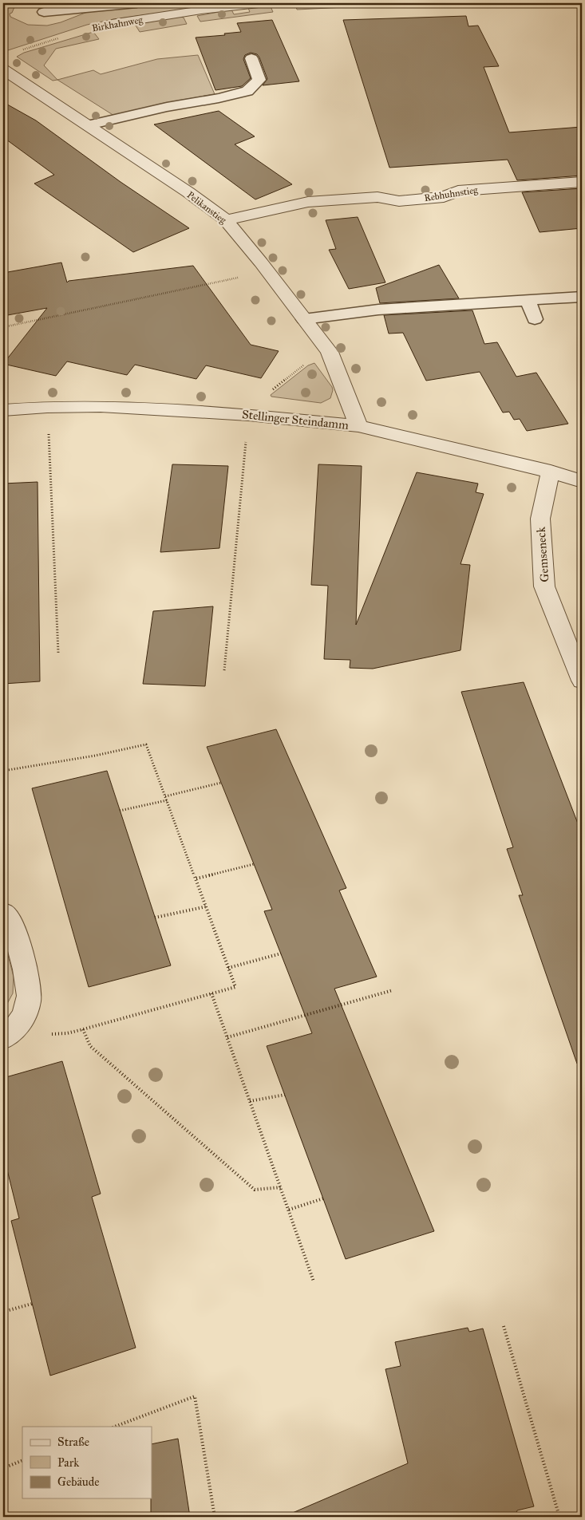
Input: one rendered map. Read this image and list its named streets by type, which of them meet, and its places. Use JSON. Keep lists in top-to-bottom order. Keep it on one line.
{"streets":{"street":["Birkhahnweg","Rebhuhnstieg","Pelikanstieg","Stellinger Steindamm","Gemseneck"]},"crossings":[["Rebhuhnstieg","Pelikanstieg"],["Pelikanstieg","Stellinger Steindamm"],["Stellinger Steindamm","Gemseneck"]],"legend":["Straße","Park","Gebäude"]}
